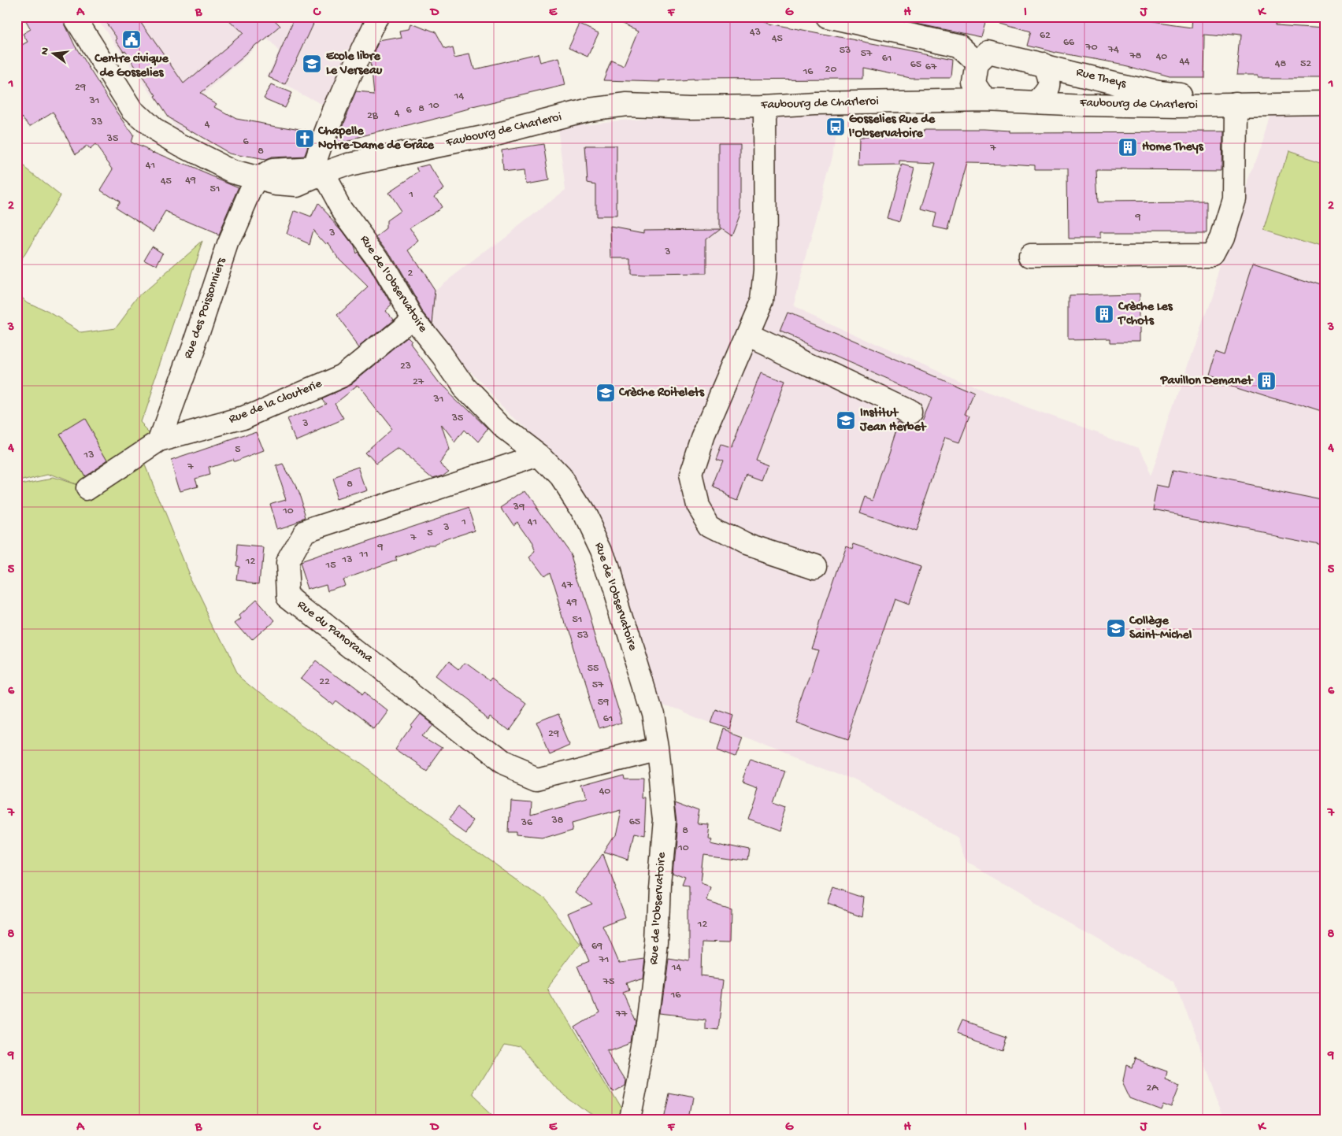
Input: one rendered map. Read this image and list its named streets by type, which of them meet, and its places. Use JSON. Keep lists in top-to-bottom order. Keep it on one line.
{"streets":{"street":["Rue Theys","Faubourg de Charleroi","Rue de l'Observatoire","Rue des Poissonniers","Rue de la Clouterie","Rue du Panorama"]},"crossings":[["Faubourg de Charleroi","Rue de l'Observatoire"],["Faubourg de Charleroi","Rue des Poissonniers"],["Rue de l'Observatoire","Rue de la Clouterie"],["Rue de l'Observatoire","Rue du Panorama"],["Rue des Poissonniers","Rue de la Clouterie"]],"places":{"public building":["Centre civique de Gosselies"],"school or university":["Ecole libre Le Verseau","Crèche Roitelets","Institut Jean Herbet","Collège Saint-Michel"],"bus stop":["Gosselies Rue de l'Observatoire"],"church":["Chapelle Notre-Dame de Grâce"],"building":["Home Theys","Crèche Les T'chots","Pavillon Demanet"]},"house_numbers":["43","62","45","66","70","74","53","57","78","40","61","44","48","52","65","67","20","16","29","14","31","10","8","6","4","2B","33","4","35","6","7","8","41","49","45","51","1","9","3","3","2","23","27","31","35","3","5","13","7","8","39","10","1","41","3","5","7","9","11","13","12","15","47","49","51","53","55","22","57","59","61","29","40","38","65","36","8","10","12","69","71","14","75","16","77","2A"],"north":"left","grid":{"columns":["A","B","C","D","E","F","G","H","I","J","K"],"rows":["1","2","3","4","5","6","7","8","9"]}}
